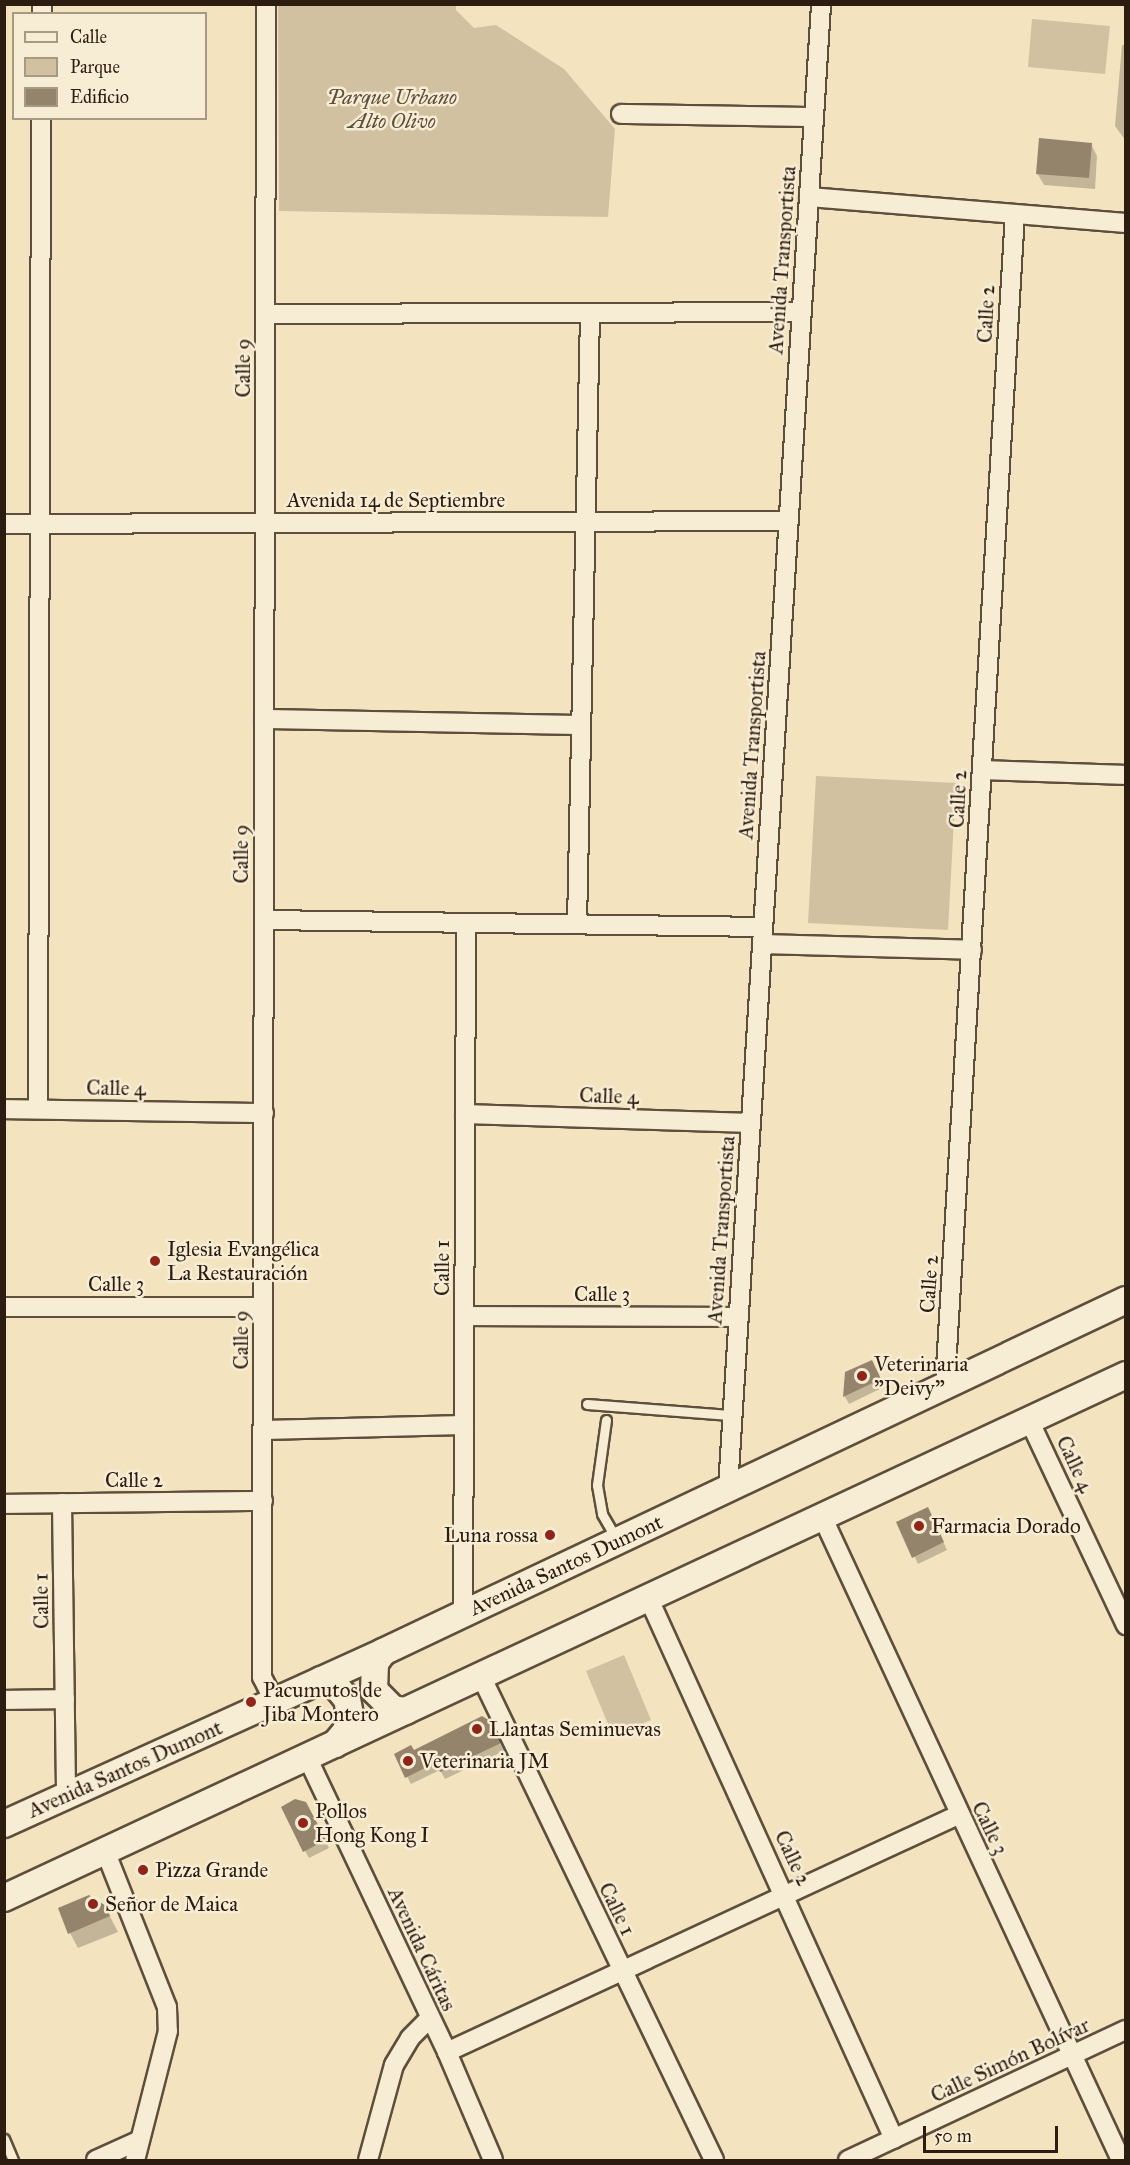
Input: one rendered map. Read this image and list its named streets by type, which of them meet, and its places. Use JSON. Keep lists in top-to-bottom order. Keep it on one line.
{"streets":{"main road":["Avenida Santos Dumont"],"street":["Avenida Transportista","Calle 2","Calle 9","Avenida 14 de Septiembre","Calle 4","Calle 1","Calle 3","Avenida Cáritas","Calle Simón Bolívar"]},"crossings":[["Avenida Transportista","Avenida 14 de Septiembre"],["Avenida Transportista","Calle 4"],["Avenida Transportista","Calle 3"],["Avenida Transportista","Avenida Santos Dumont"],["Calle 2","Calle 9"],["Calle 2","Calle 1"],["Calle 2","Avenida Santos Dumont"],["Calle 2","Calle Simón Bolívar"],["Calle 9","Avenida 14 de Septiembre"],["Calle 9","Calle 4"],["Calle 9","Calle 3"],["Calle 9","Avenida Santos Dumont"],["Calle 4","Calle 1"],["Calle 1","Calle 3"],["Calle 1","Avenida Santos Dumont"],["Calle 3","Calle Simón Bolívar"]],"parks":["Parque Urbano Alto Olivo"],"places":["Iglesia Evangélica La Restauración","Veterinaria \"Deivy\"","Farmacia Dorado","Luna rossa","Pacumutos de Jiba Montero","Llantas Seminuevas","Veterinaria JM","Pollos Hong Kong I","Pizza Grande","Señor de Maica"],"legend":["Calle","Parque","Edificio"],"scale_bar":"50 m"}
